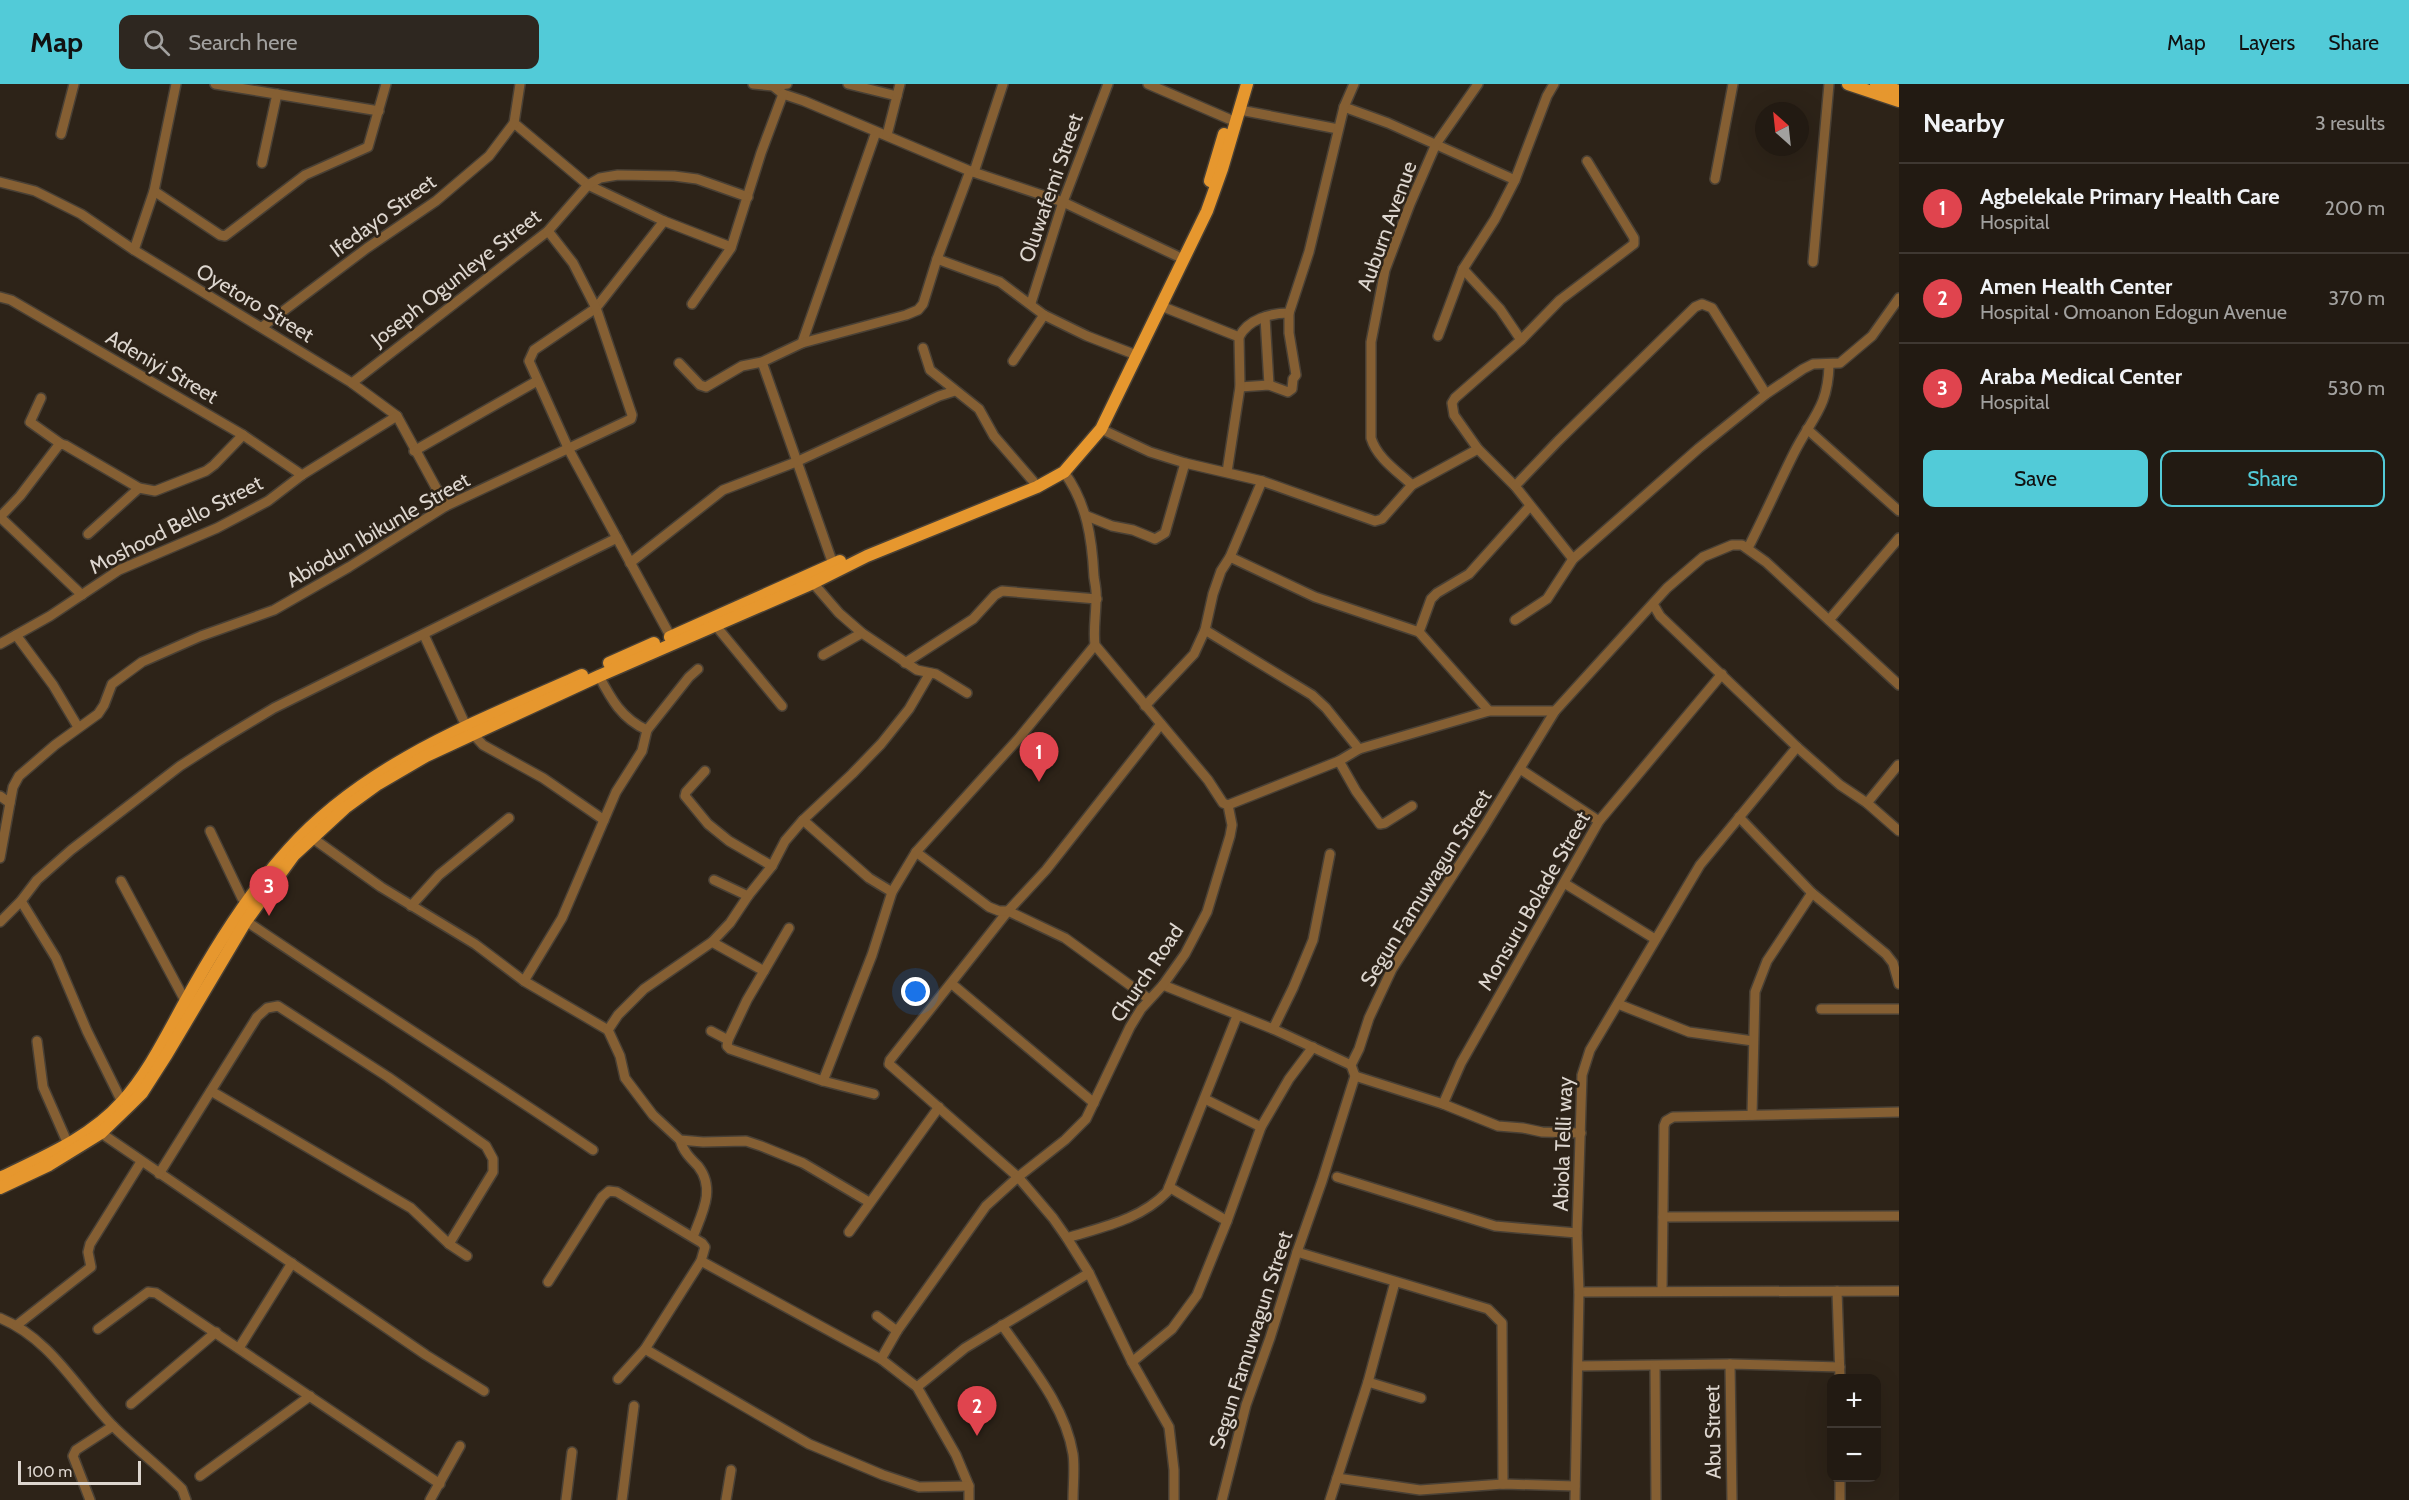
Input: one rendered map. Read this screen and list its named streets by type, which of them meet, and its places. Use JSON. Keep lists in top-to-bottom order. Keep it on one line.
{"streets":{"street":["Oluwafemi Street","Ifedayo Street","Auburn Avenue","Joseph Ogunleye Street","Oyetoro Street","Adeniyi Street","Moshood Bello Street","Abiodun Ibikunle Street","Segun Famuwagun Street","Monsuru Bolade Street","Church Road","Abiola Telli way","Abu Street"]},"crossings":[["Ifedayo Street","Oyetoro Street"],["Joseph Ogunleye Street","Oyetoro Street"],["Oyetoro Street","Moshood Bello Street"],["Oyetoro Street","Abiodun Ibikunle Street"],["Adeniyi Street","Moshood Bello Street"]],"scale_bar":"100 m","north":"top left","page":{"header":"Map","search":"Search here","nav":["Map","Layers","Share"],"heading":["Nearby","3 results"],"list":[{"mark":"1","name":"Agbelekale Primary Health Care","note":"Hospital","value":"200 m"},{"mark":"2","name":"Amen Health Center","note":"Hospital · Omoanon Edogun Avenue","value":"370 m"},{"mark":"3","name":"Araba Medical Center","note":"Hospital","value":"530 m"}],"buttons":["Save","Share"],"pins":["1","3","2"],"map_buttons":["+","−"],"scale":"100 m"}}
